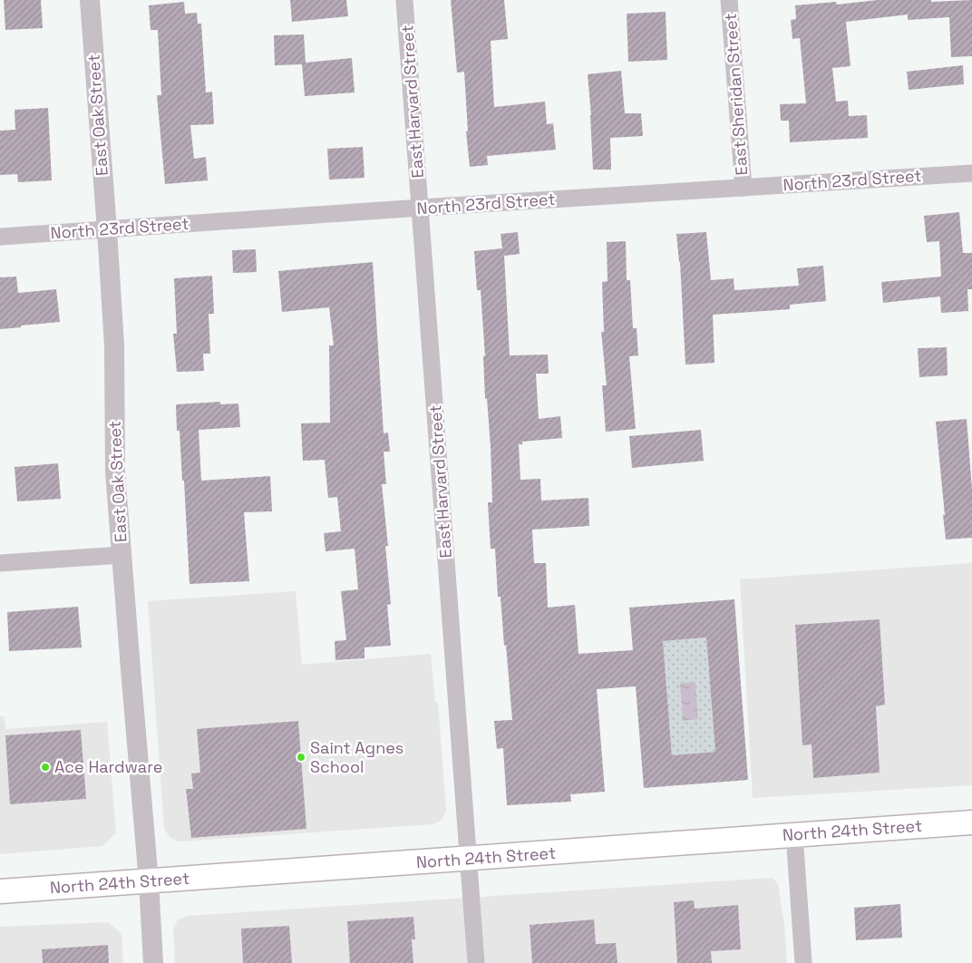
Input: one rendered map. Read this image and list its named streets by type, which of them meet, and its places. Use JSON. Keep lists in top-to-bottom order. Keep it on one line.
{"streets":{"main road":["North 24th Street"],"street":["East Sheridan Street","East Harvard Street","East Oak Street","North 23rd Street"]},"crossings":[["East Sheridan Street","North 23rd Street"],["East Harvard Street","North 23rd Street"],["East Harvard Street","North 24th Street"],["East Oak Street","North 23rd Street"],["East Oak Street","North 24th Street"]],"places":["Saint Agnes School","Ace Hardware"]}
